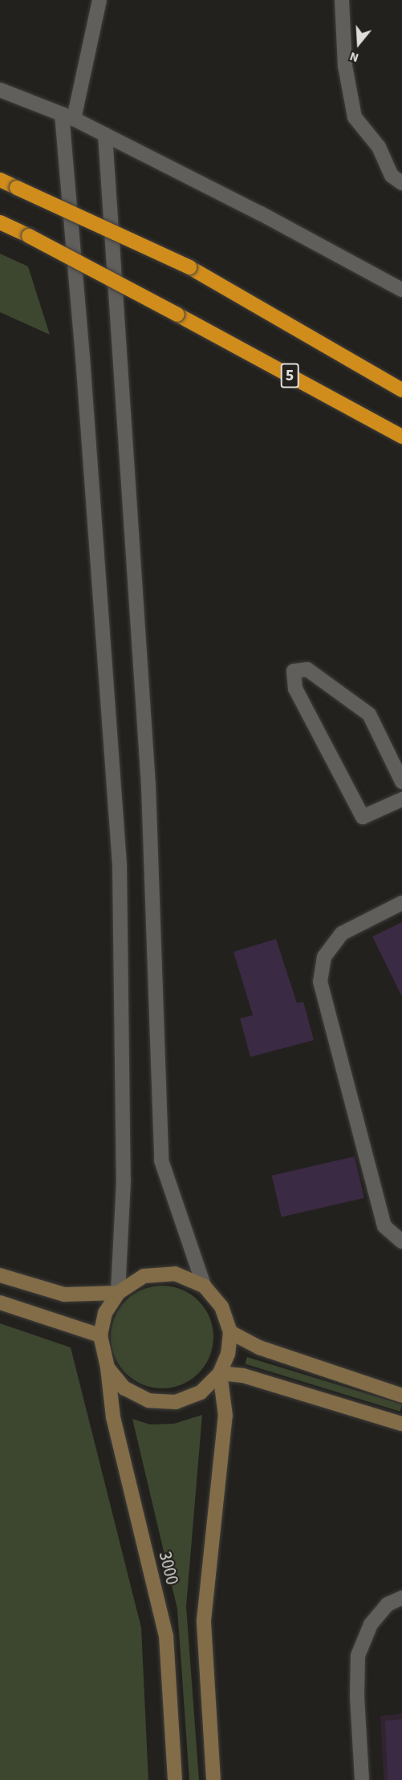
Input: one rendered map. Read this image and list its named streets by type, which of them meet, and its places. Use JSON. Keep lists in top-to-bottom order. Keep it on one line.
{"streets":{"highway":["5"],"street":["3000"]},"north":"bottom"}
